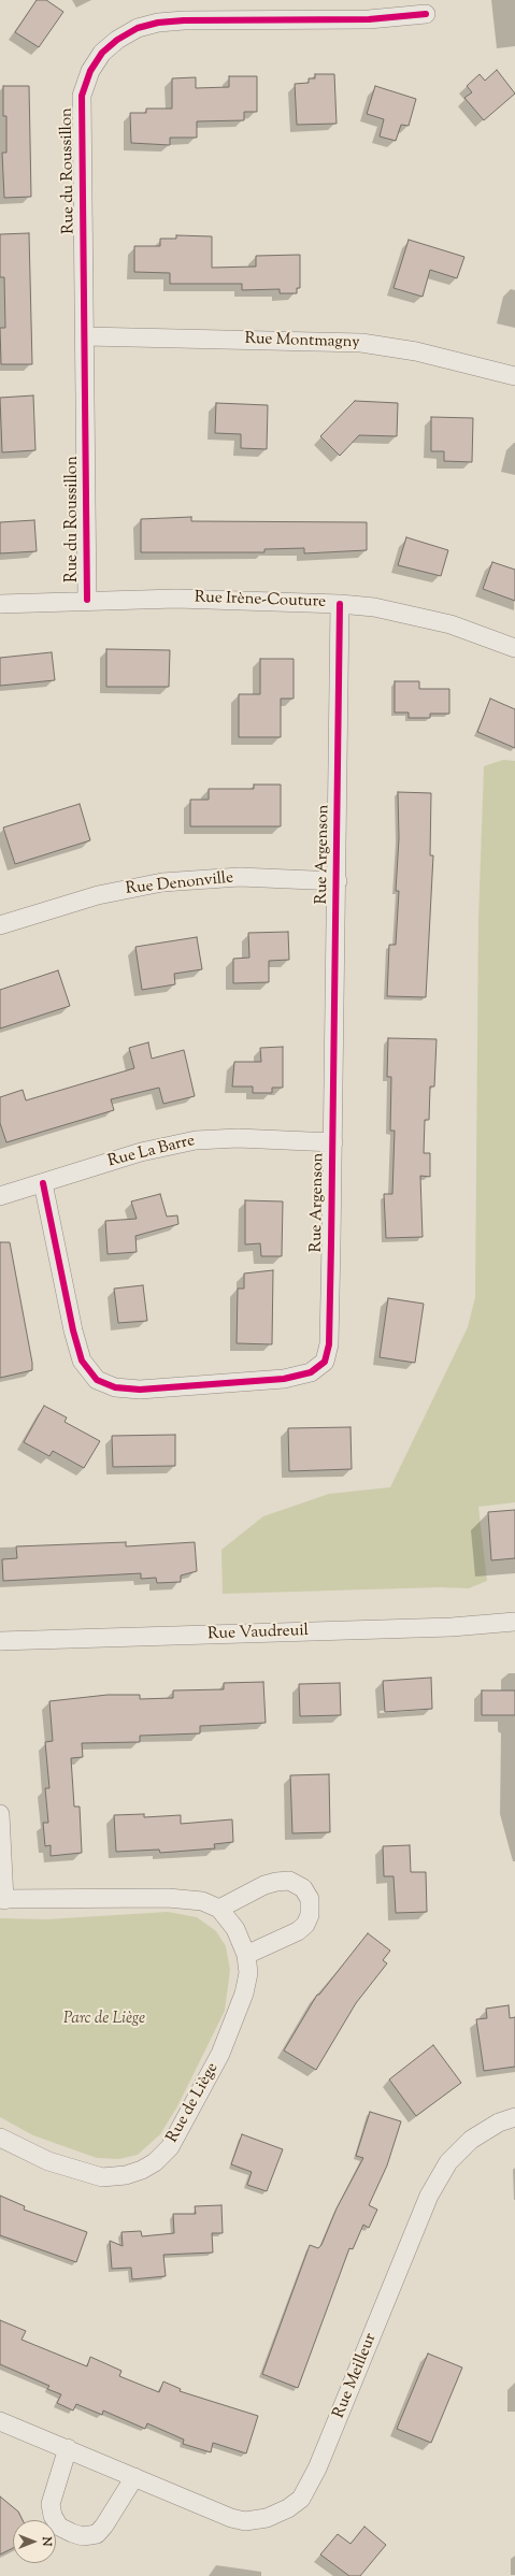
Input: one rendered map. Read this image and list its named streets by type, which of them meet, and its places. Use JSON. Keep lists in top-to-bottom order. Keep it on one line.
{"streets":{"street":["Rue du Roussillon","Rue Montmagny","Rue Irène-Couture","Rue Argenson","Rue Denonville","Rue La Barre","Rue Vaudreuil","Rue de Liège","Rue Meilleur"]},"crossings":[["Rue du Roussillon","Rue Montmagny"],["Rue du Roussillon","Rue Irène-Couture"],["Rue Irène-Couture","Rue Argenson"],["Rue Argenson","Rue Denonville"],["Rue Argenson","Rue La Barre"]],"parks":["Parc de Liège"],"north":"right"}
